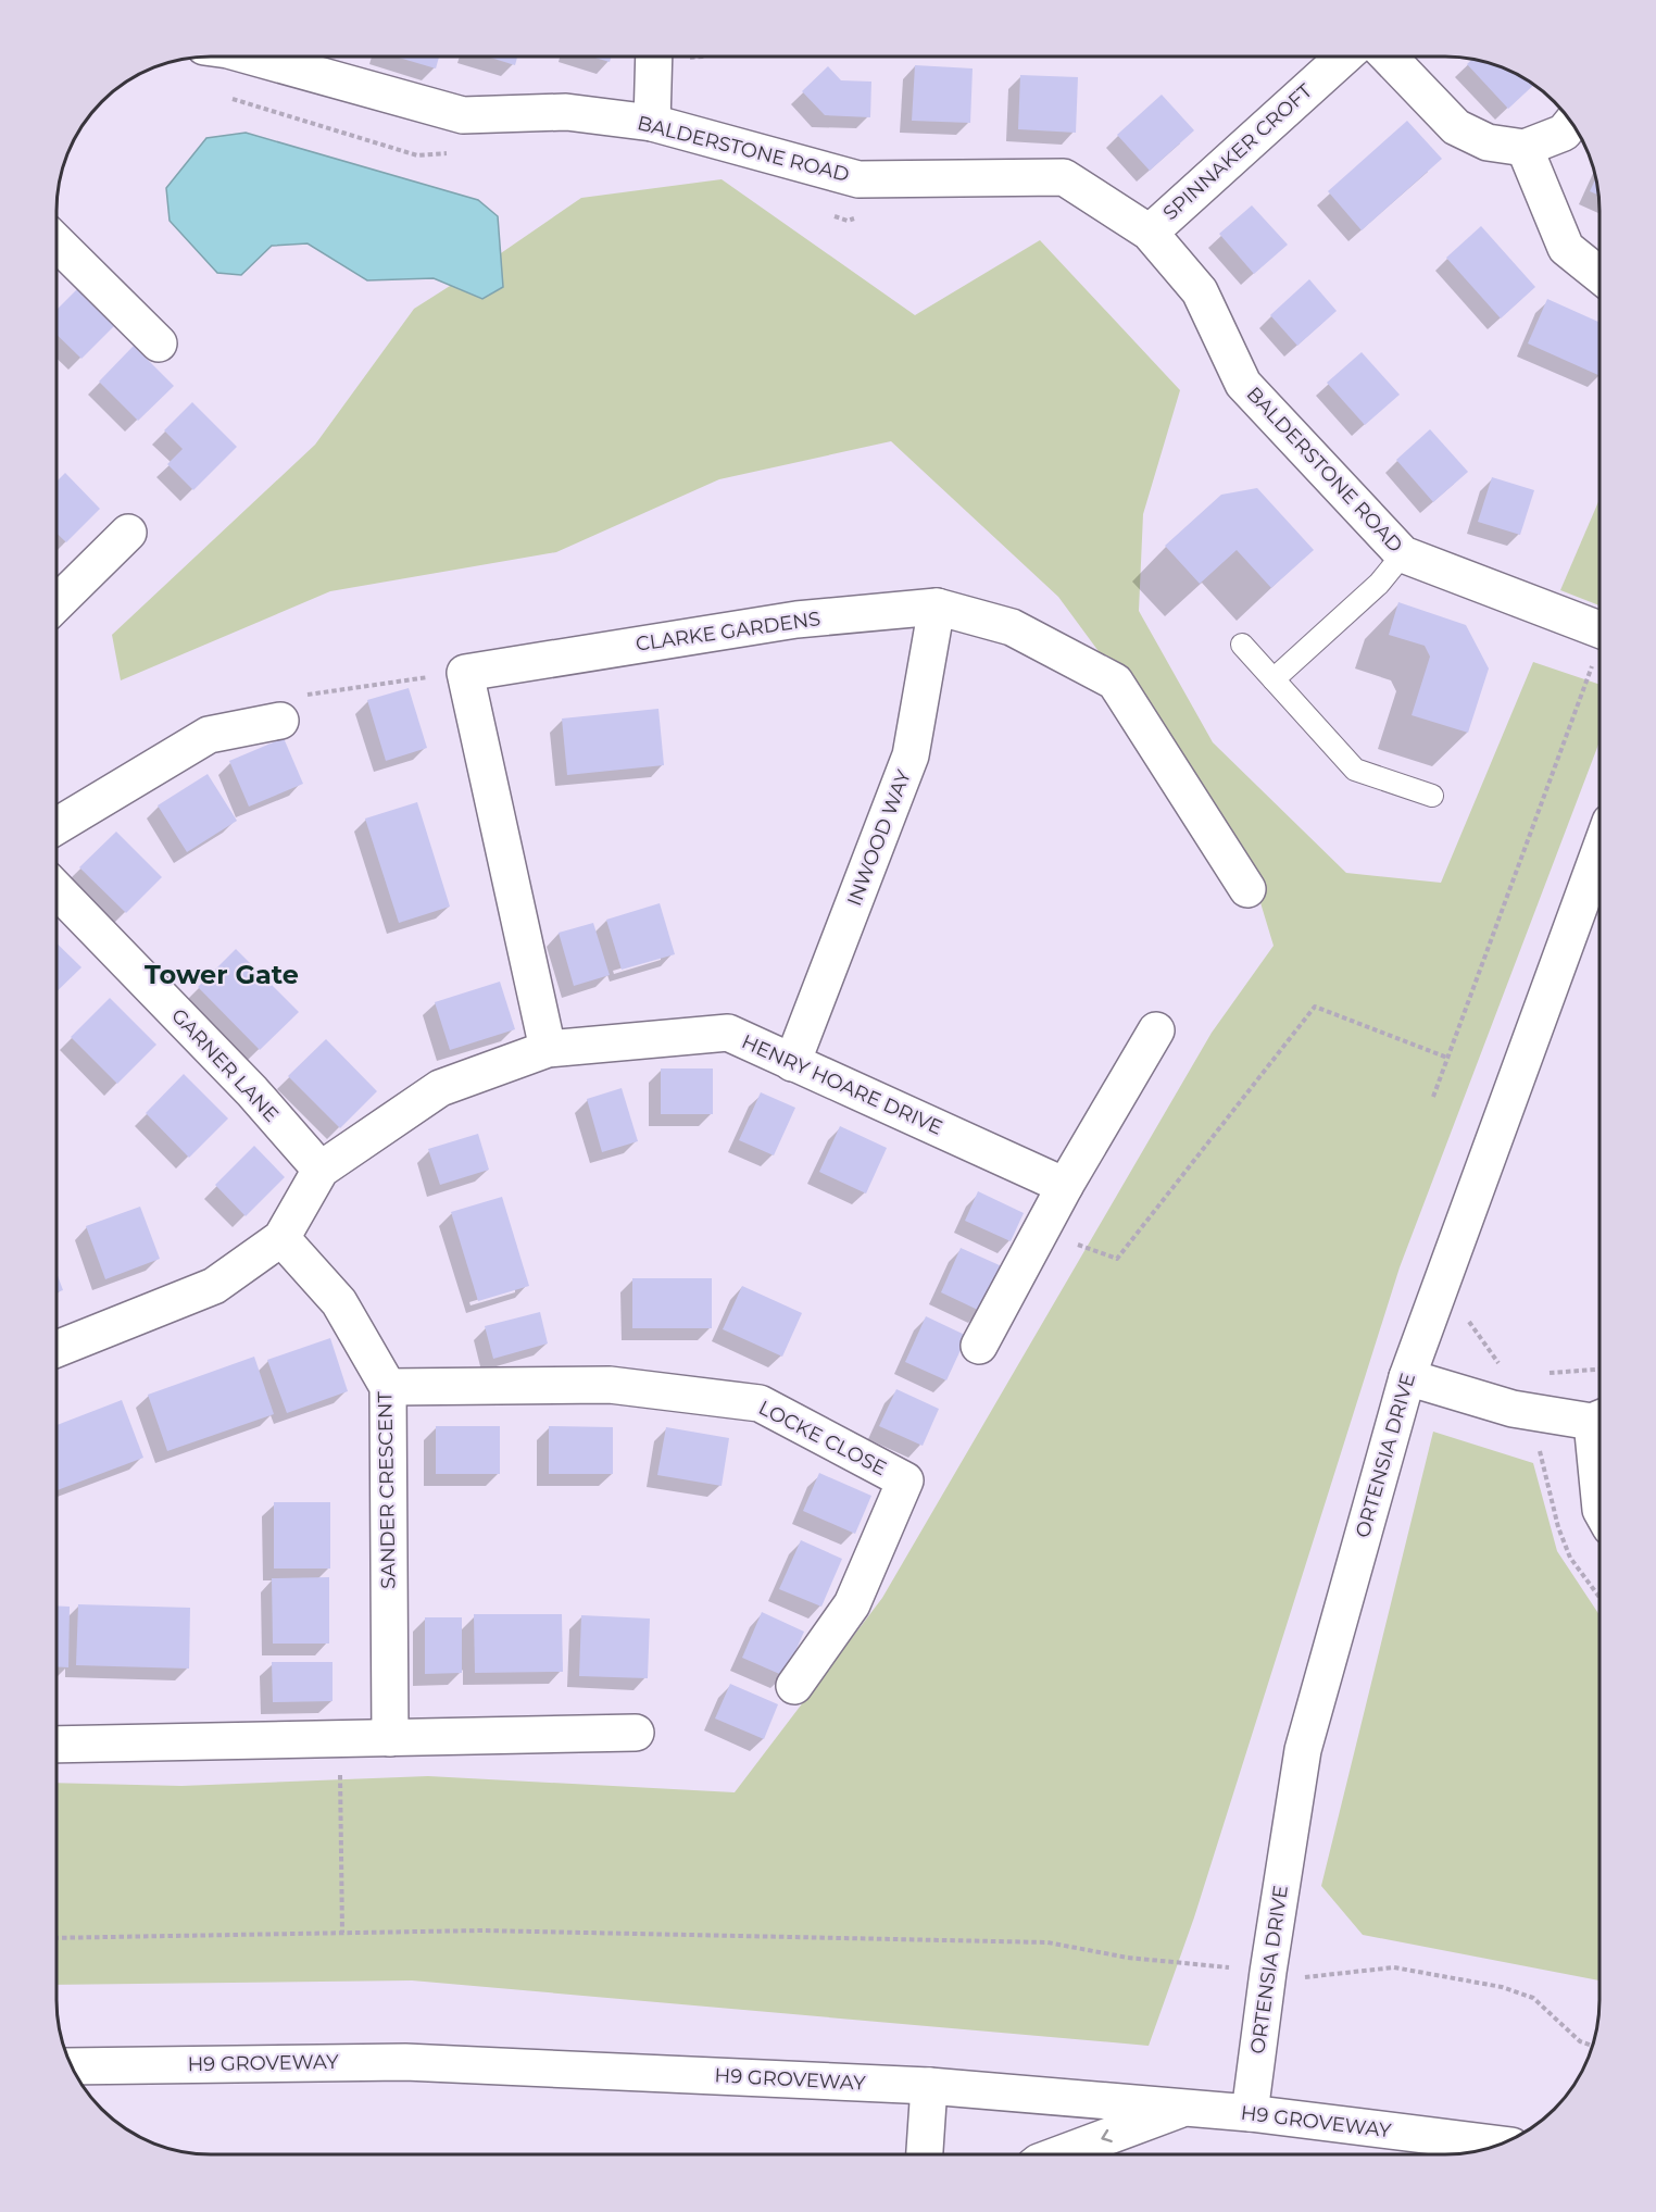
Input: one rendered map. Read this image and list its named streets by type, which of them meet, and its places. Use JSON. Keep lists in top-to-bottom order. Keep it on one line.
{"streets":{"street":["BALDERSTONE ROAD","SPINNAKER CROFT","CLARKE GARDENS","INWOOD WAY","GARNER LANE","HENRY HOARE DRIVE","LOCKE CLOSE","ORTENSIA DRIVE","SANDER CRESCENT","H9 GROVEWAY"]},"crossings":[["BALDERSTONE ROAD","SPINNAKER CROFT"],["CLARKE GARDENS","INWOOD WAY"],["CLARKE GARDENS","HENRY HOARE DRIVE"],["INWOOD WAY","HENRY HOARE DRIVE"],["GARNER LANE","HENRY HOARE DRIVE"],["HENRY HOARE DRIVE","SANDER CRESCENT"],["LOCKE CLOSE","SANDER CRESCENT"],["ORTENSIA DRIVE","H9 GROVEWAY"]],"districts":["Tower Gate"]}
